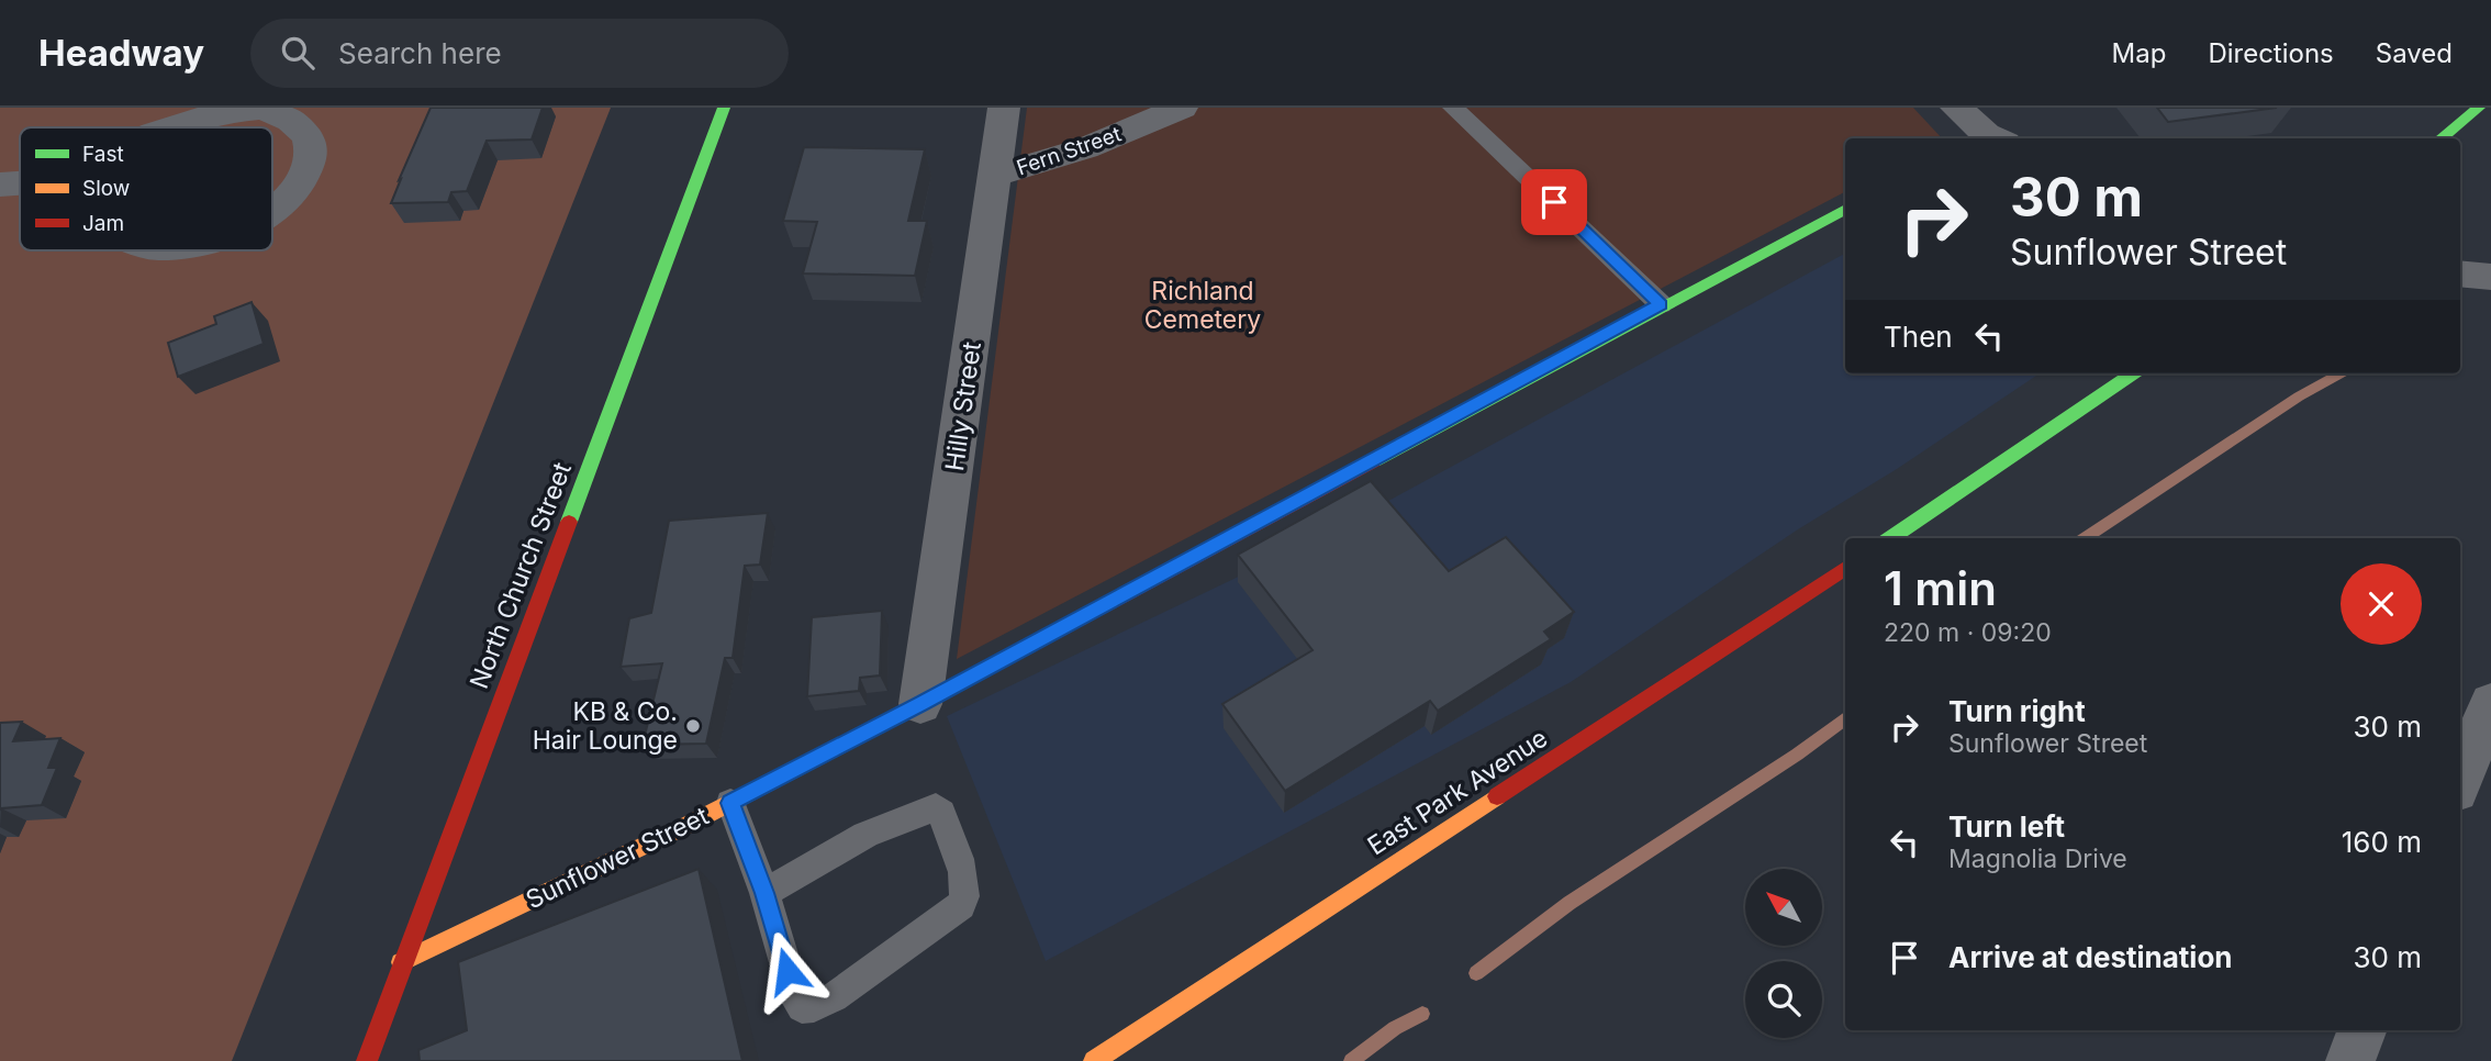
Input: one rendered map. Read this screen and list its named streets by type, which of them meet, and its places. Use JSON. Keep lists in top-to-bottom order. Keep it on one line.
{"streets":{"street":["Fern Street","Hilly Street","North Church Street","East Park Avenue","Sunflower Street"]},"crossings":[["Fern Street","Hilly Street"],["Hilly Street","Sunflower Street"],["North Church Street","Sunflower Street"]],"parks":["Richland Cemetery"],"places":["KB & Co. Hair Lounge"],"legend":["Fast","Slow","Jam"],"north":"top left","page":{"header":"Headway","search":"Search here","nav":["Map","Directions","Saved"],"turn":["30 m","Sunflower Street"],"then":"Then","heading":["1 min","220 m · 09:20"],"list":[{"name":"Turn right","note":"Sunflower Street","value":"30 m"},{"name":"Turn left","note":"Magnolia Drive","value":"160 m"},{"name":"Arrive at destination","value":"30 m"}]}}
